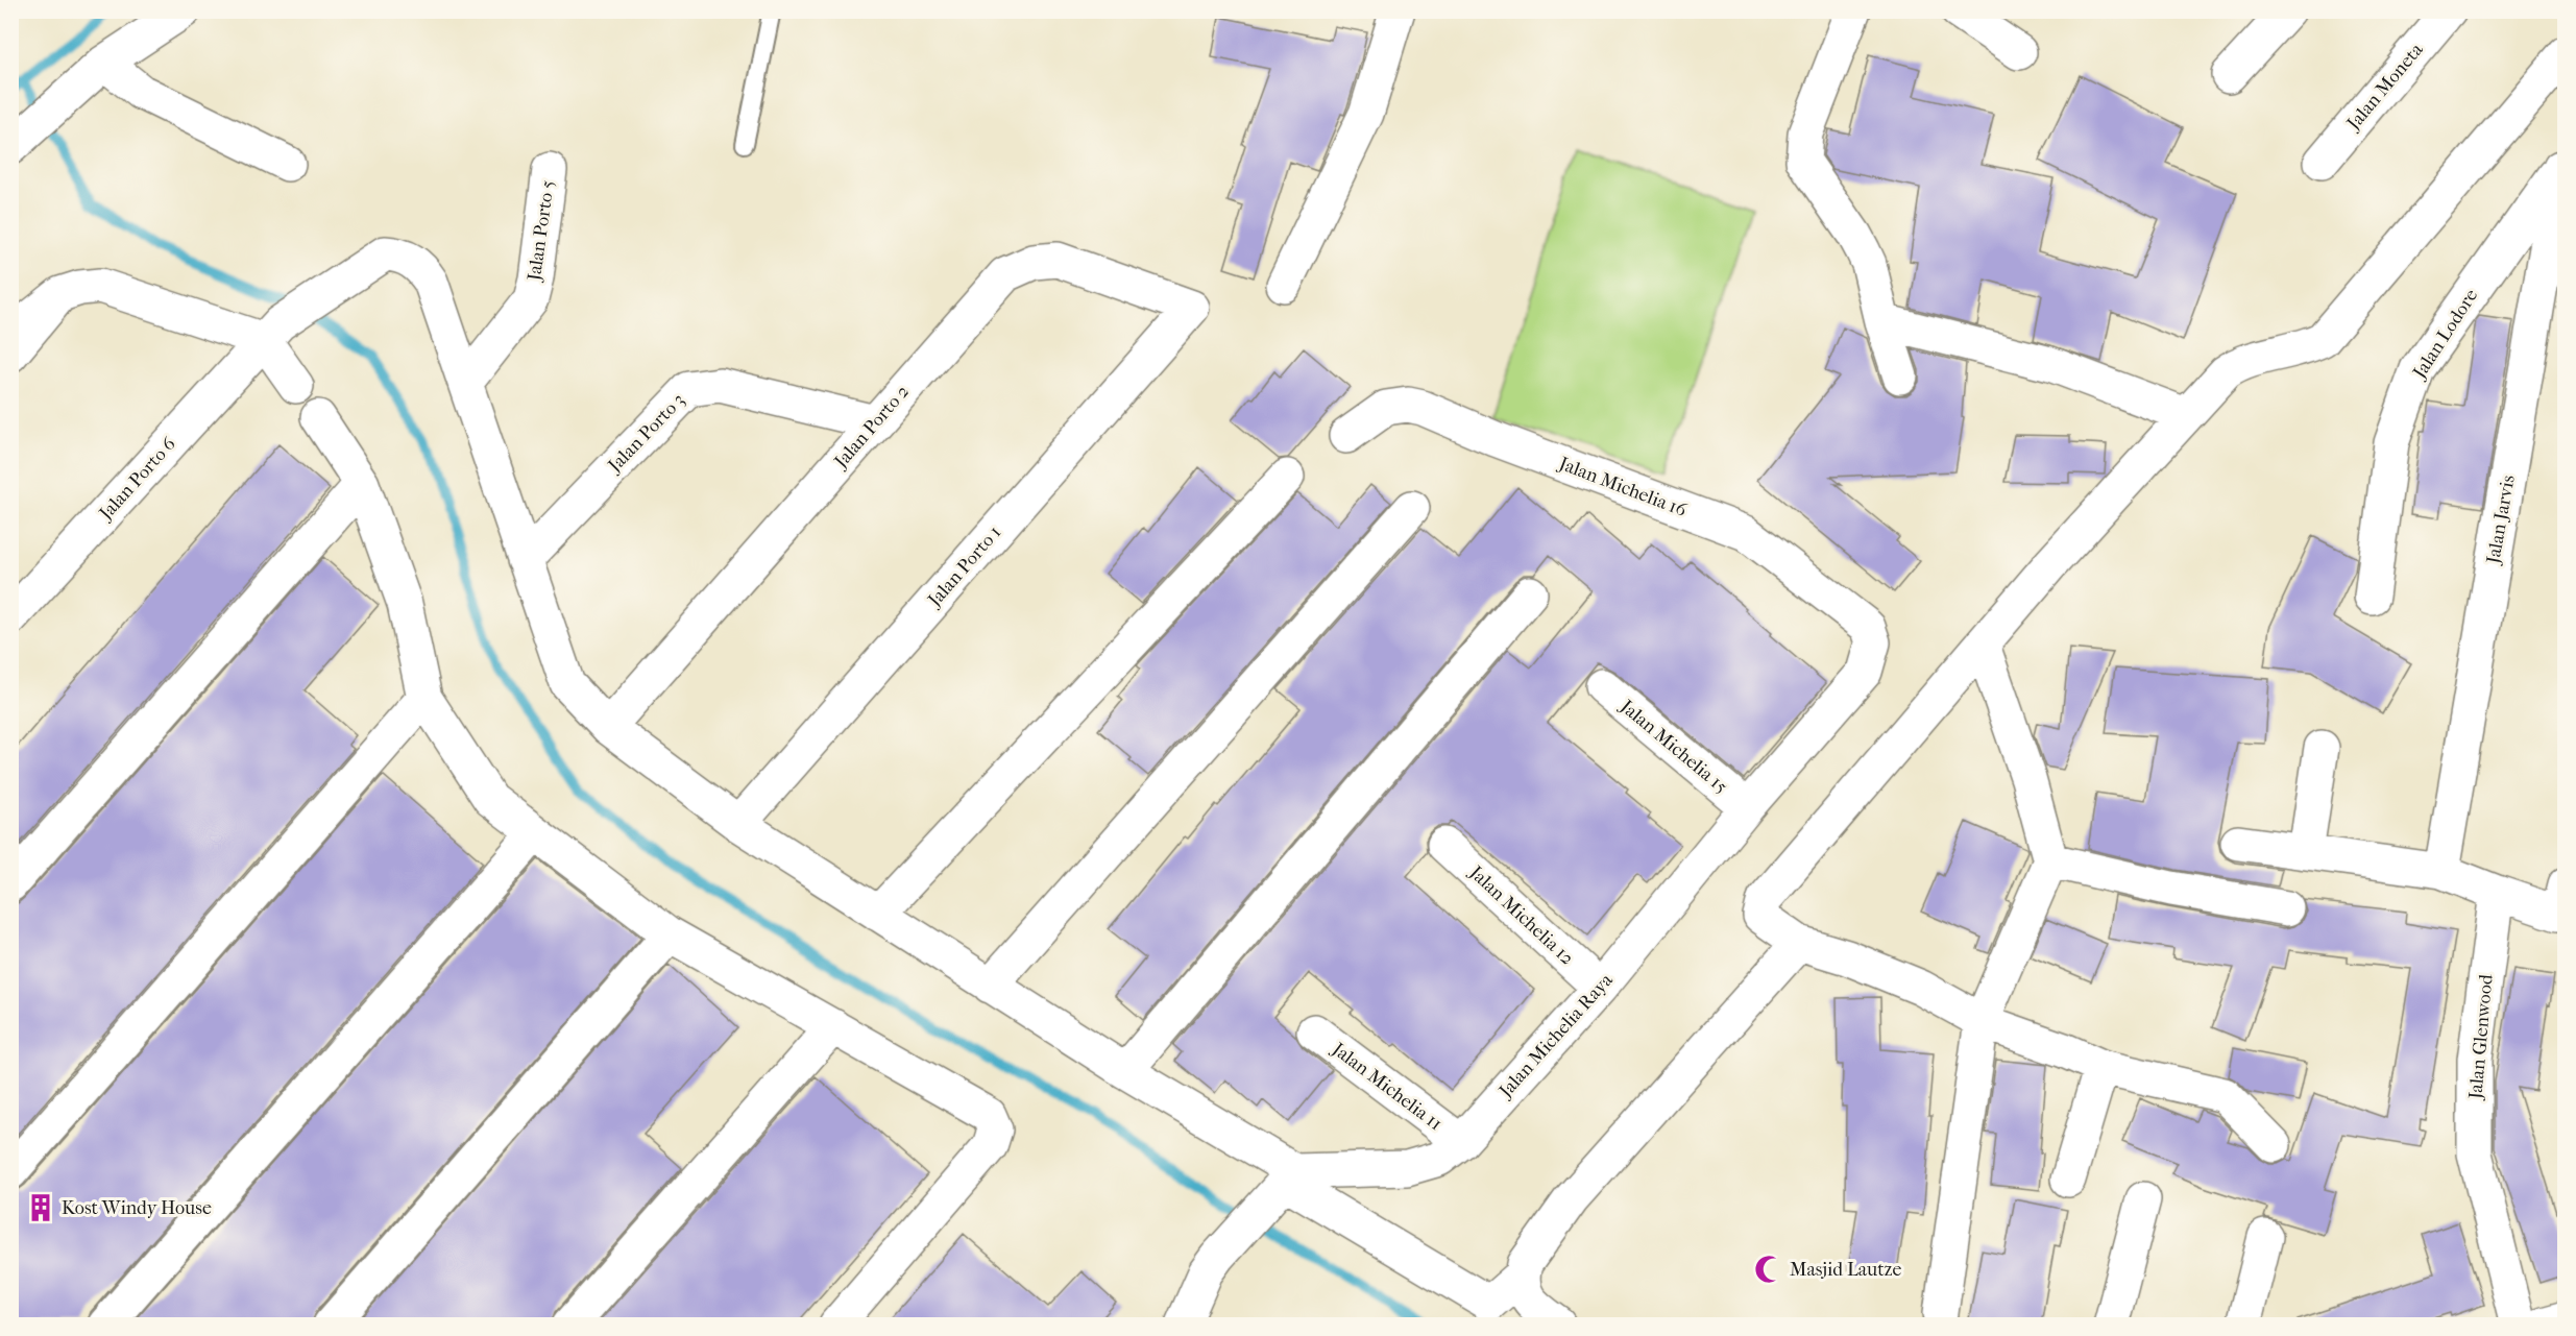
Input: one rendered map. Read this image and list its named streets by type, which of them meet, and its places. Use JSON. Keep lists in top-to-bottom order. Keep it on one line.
{"streets":{"street":["Jalan Moneta","Jalan Porto 5","Jalan Lodore","Jalan Porto 2","Jalan Porto 3","Jalan Porto 6","Jalan Michelia 16","Jalan Jarvis","Jalan Porto 1","Jalan Michelia 15","Jalan Michelia 12","Jalan Michelia Raya","Jalan Glenwood","Jalan Michelia 11"]},"crossings":[["Jalan Porto 5","Jalan Porto 6"],["Jalan Lodore","Jalan Jarvis"],["Jalan Porto 2","Jalan Porto 3"],["Jalan Porto 2","Jalan Porto 6"],["Jalan Porto 2","Jalan Porto 1"],["Jalan Porto 3","Jalan Porto 6"],["Jalan Porto 6","Jalan Porto 1"],["Jalan Porto 6","Jalan Michelia Raya"],["Jalan Michelia 16","Jalan Michelia Raya"],["Jalan Michelia 15","Jalan Michelia Raya"],["Jalan Michelia 12","Jalan Michelia Raya"],["Jalan Michelia Raya","Jalan Michelia 11"]],"places":{"building":["Kost Windy House"],"mosque":["Masjid Lautze"]}}
